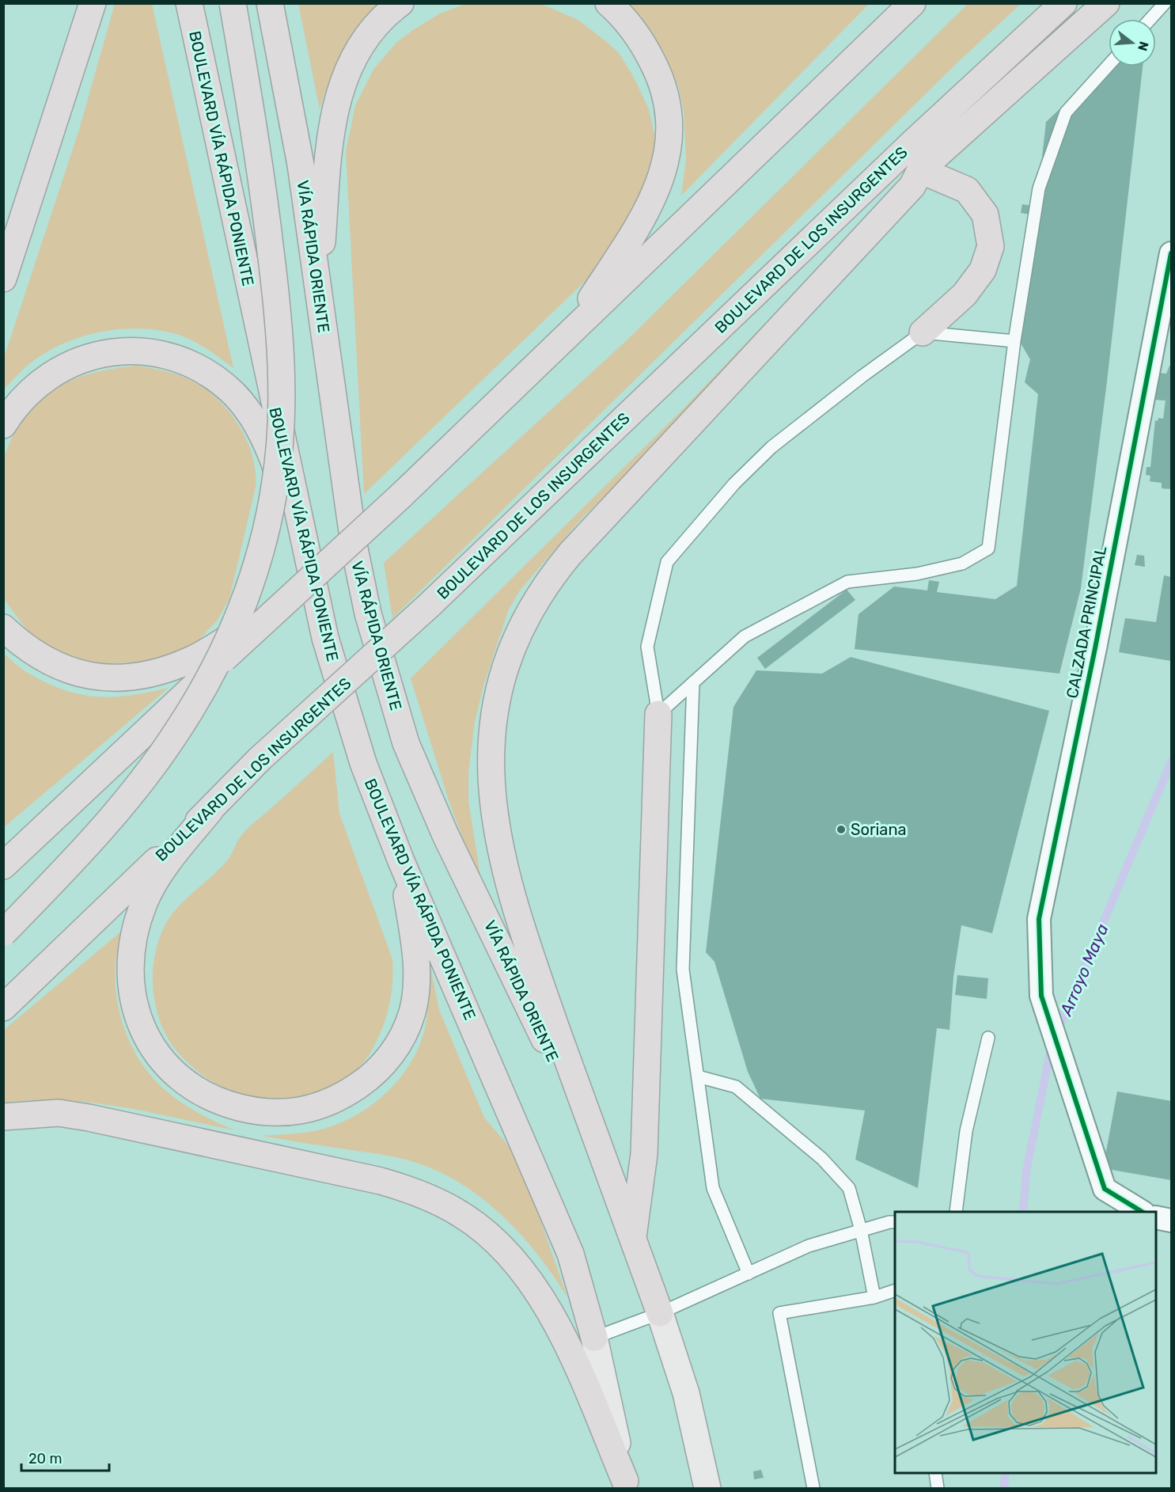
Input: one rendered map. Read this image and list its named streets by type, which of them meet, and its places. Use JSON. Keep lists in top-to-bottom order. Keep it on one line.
{"streets":{"highway":["BOULEVARD VÍA RÁPIDA PONIENTE","BOULEVARD DE LOS INSURGENTES","VÍA RÁPIDA ORIENTE"],"street":["CALZADA PRINCIPAL"]},"water":["Arroyo Maya"],"places":["Soriana"],"scale_bar":"20 m","north":"right"}
